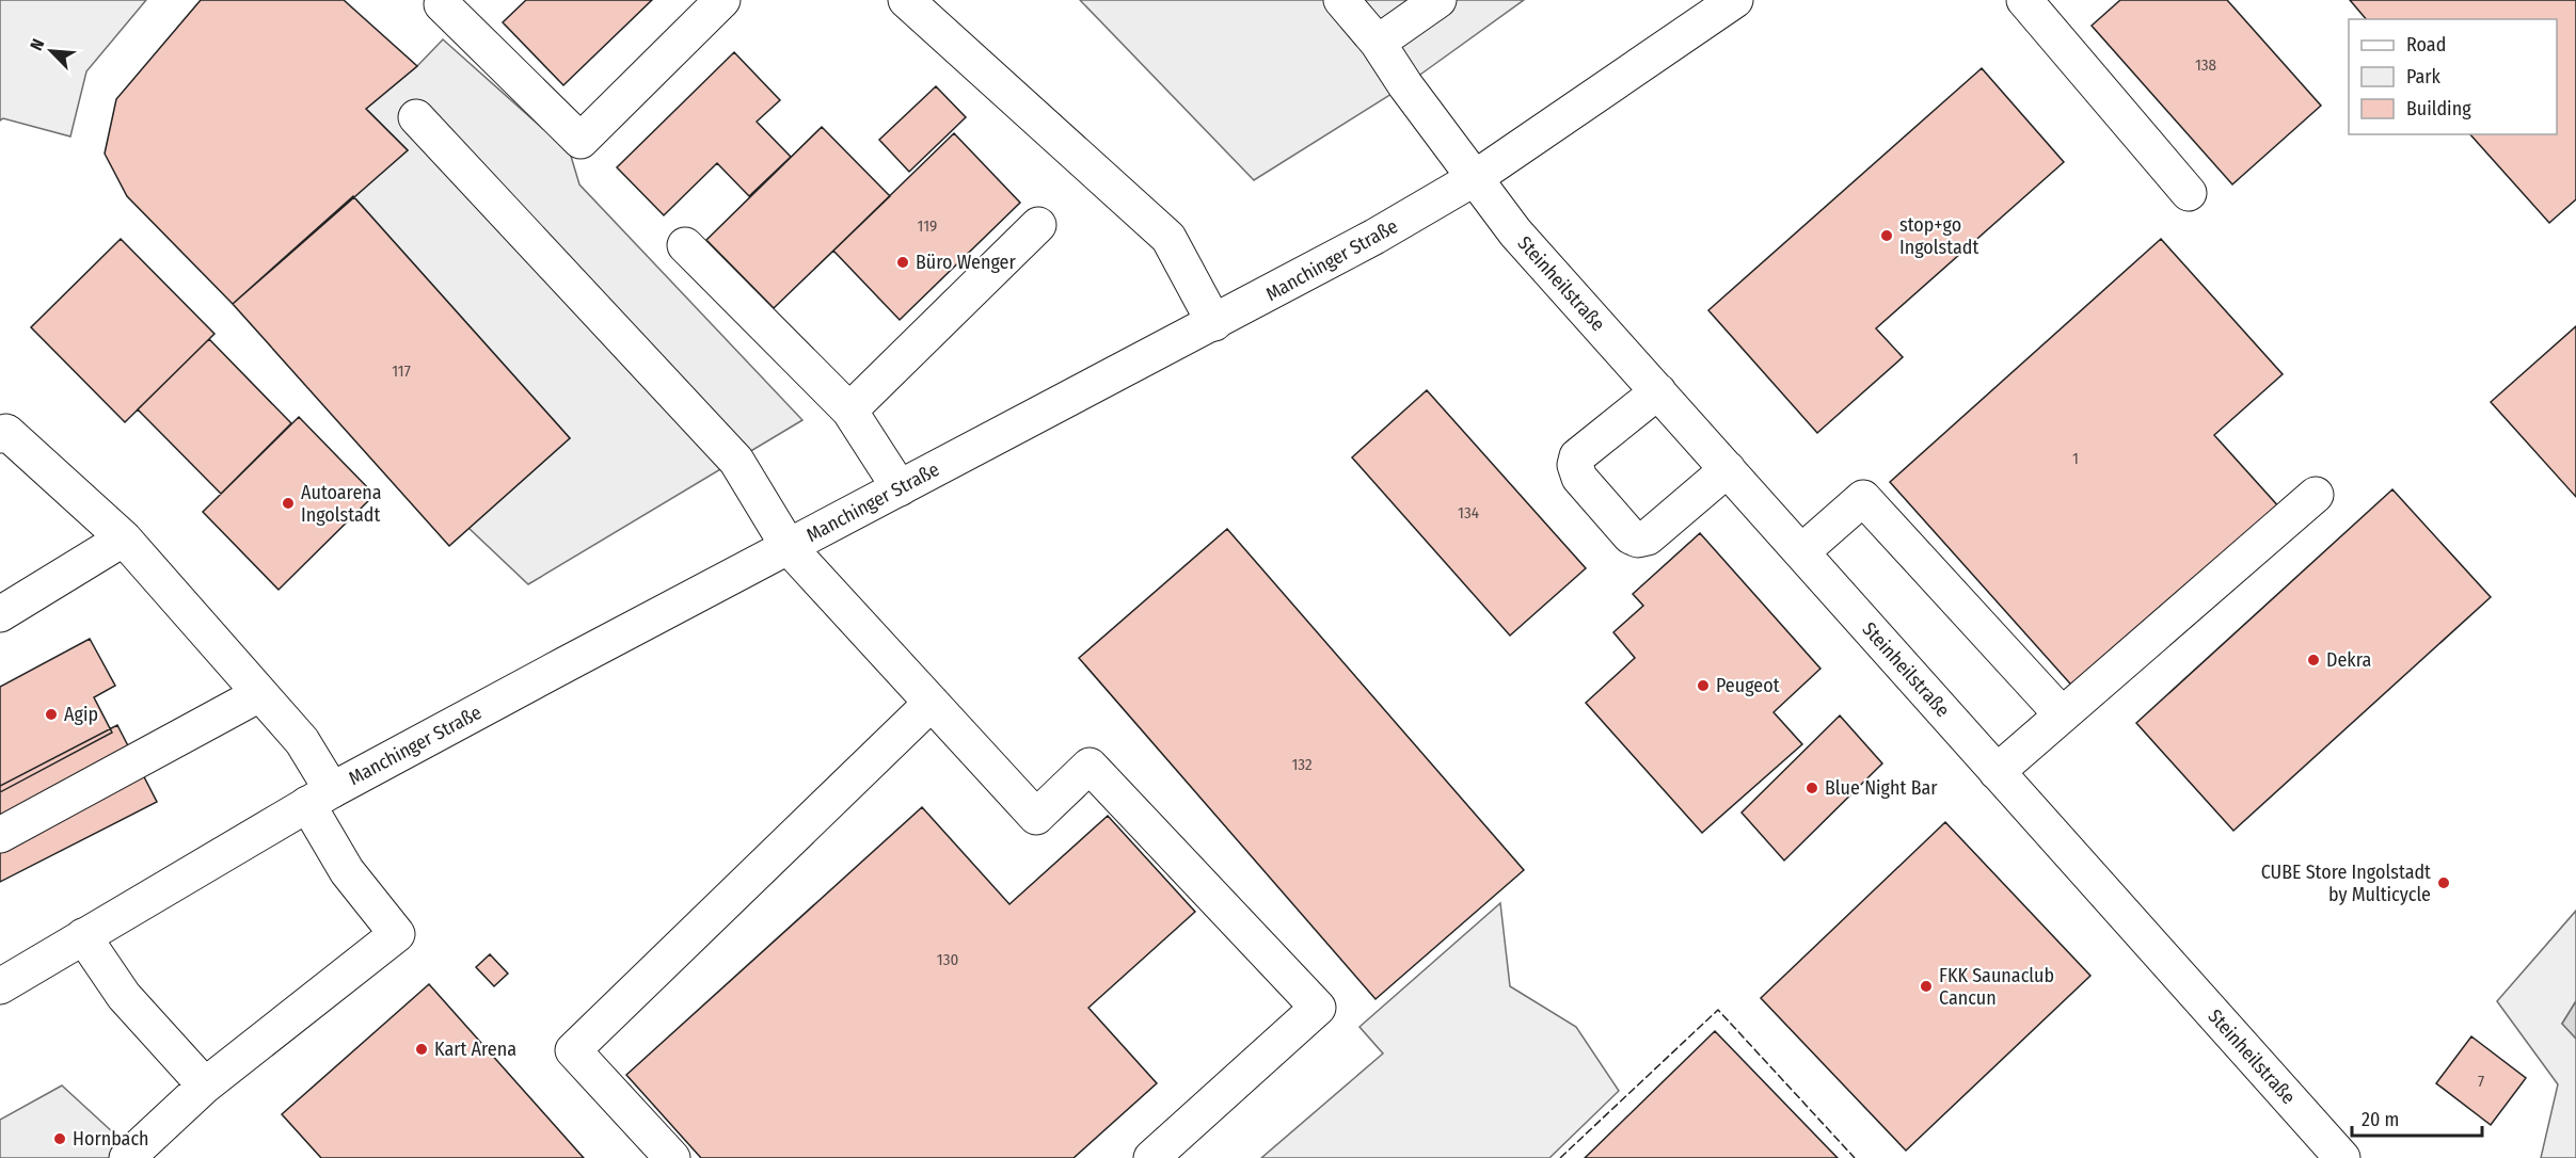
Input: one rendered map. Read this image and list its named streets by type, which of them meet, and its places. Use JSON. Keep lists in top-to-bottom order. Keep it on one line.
{"streets":{"main road":["Manchinger Straße","Steinheilstraße"]},"crossings":[["Manchinger Straße","Steinheilstraße"]],"places":["stop+go Ingolstadt","Büro Wenger","Autoarena Ingolstadt","Dekra","Peugeot","Agip","Blue Night Bar","CUBE Store Ingolstadt by Multicycle","FKK Saunaclub Cancun","Kart Arena","Hornbach"],"house_numbers":["138","119","117","1","134","132","130","7"],"legend":["Road","Park","Building"],"scale_bar":"20 m","north":"top left"}
